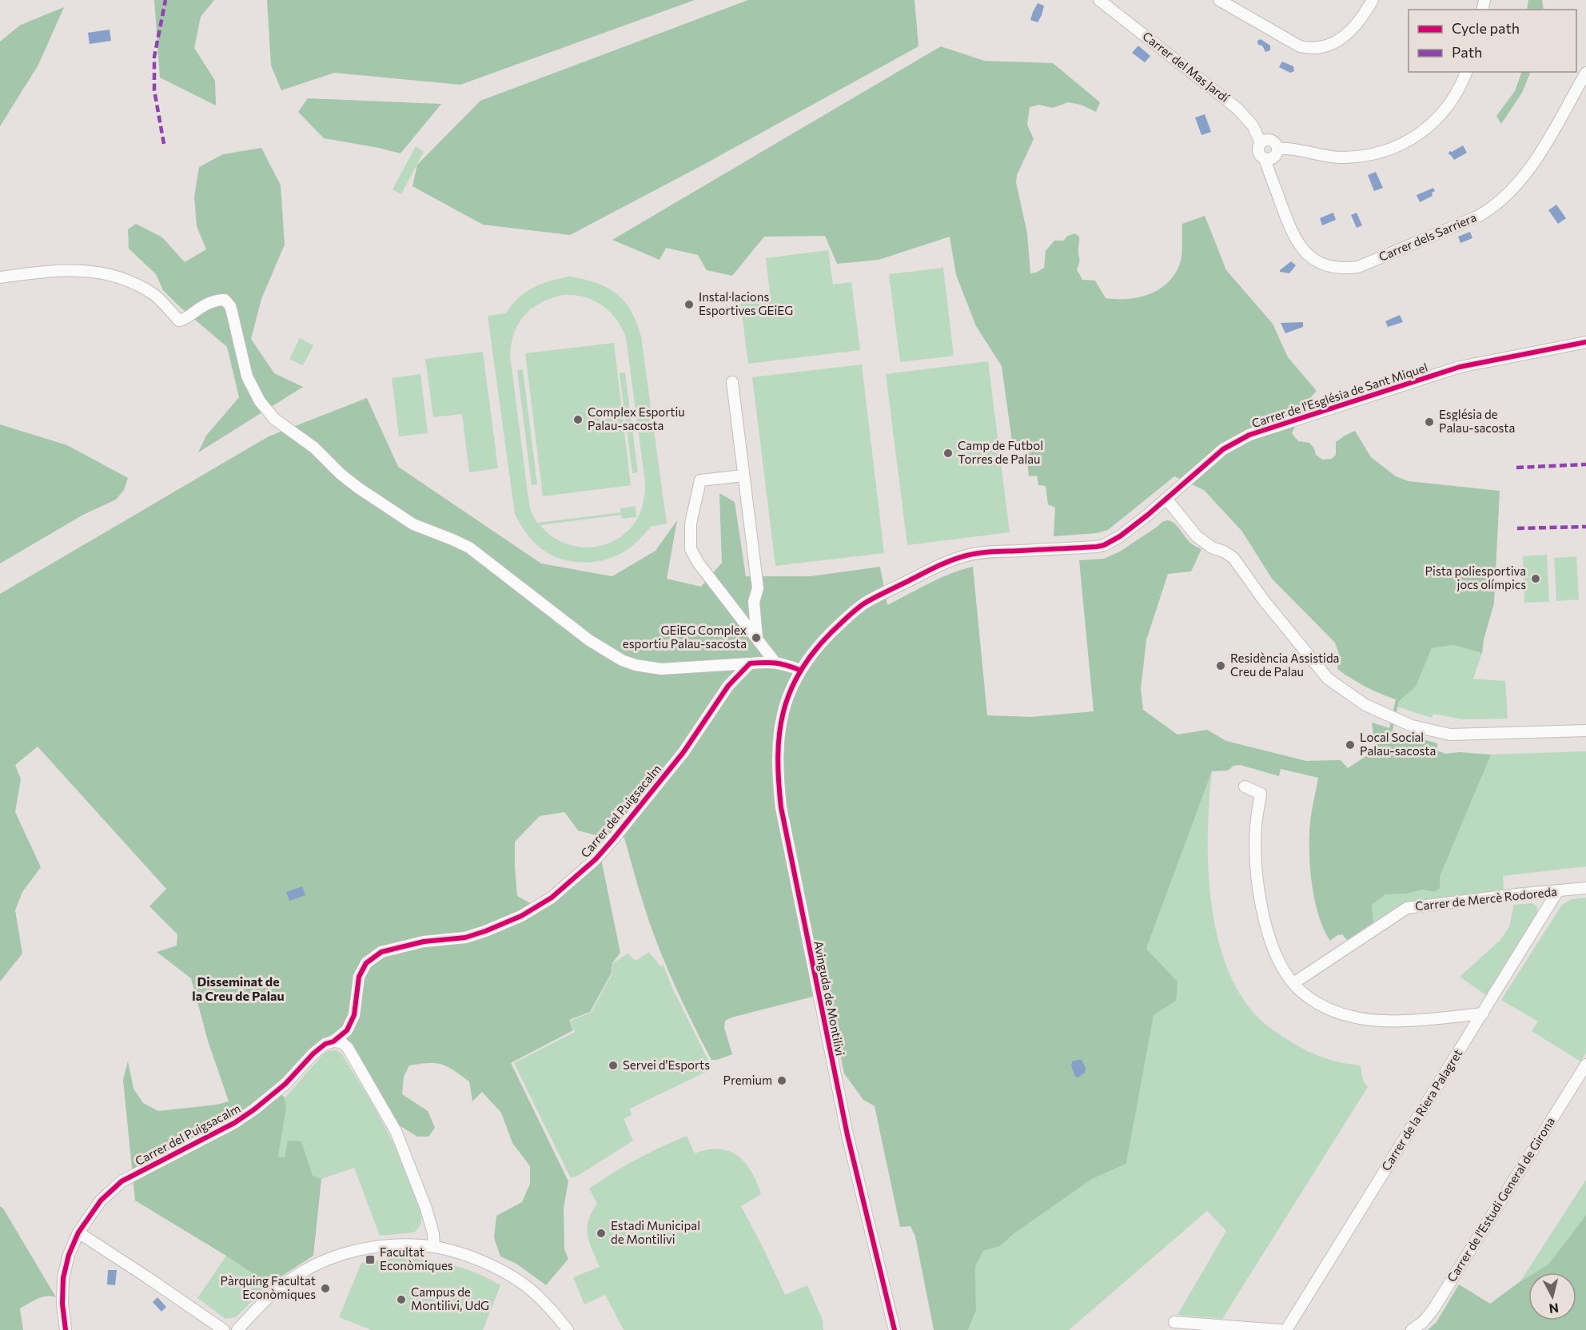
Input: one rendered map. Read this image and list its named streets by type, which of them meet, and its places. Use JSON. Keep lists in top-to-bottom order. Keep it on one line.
{"streets":{"street":["Carrer del Mas Jardí","Carrer dels Sarriera","Carrer de l'Església de Sant Miquel","Carrer del Puigsacalm","Carrer de Mercè Rodoreda","Avinguda de Montilivi","Carrer de la Riera Palagret","Carrer de l'Estudi General de Girona"]},"crossings":[["Carrer del Mas Jardí","Carrer dels Sarriera"],["Carrer de l'Església de Sant Miquel","Avinguda de Montilivi"],["Carrer de Mercè Rodoreda","Carrer de la Riera Palagret"]],"districts":["Disseminat de la Creu de Palau"],"places":{"other":["Instal·lacions Esportives GEiEG","Complex Esportiu Palau-sacosta","Església de Palau-sacosta","Camp de Futbol Torres de Palau","Pista poliesportiva jocs olímpics","GEiEG Complex esportiu Palau-sacosta","Residència Assistida Creu de Palau","Local Social Palau-sacosta","Servei d'Esports","Premium","Estadi Municipal de Montilivi","Pàrquing Facultat Econòmiques","Campus de Montilivi, UdG"],"transit":["Facultat Econòmiques"]},"legend":["Cycle path","Path"],"north":"bottom"}
